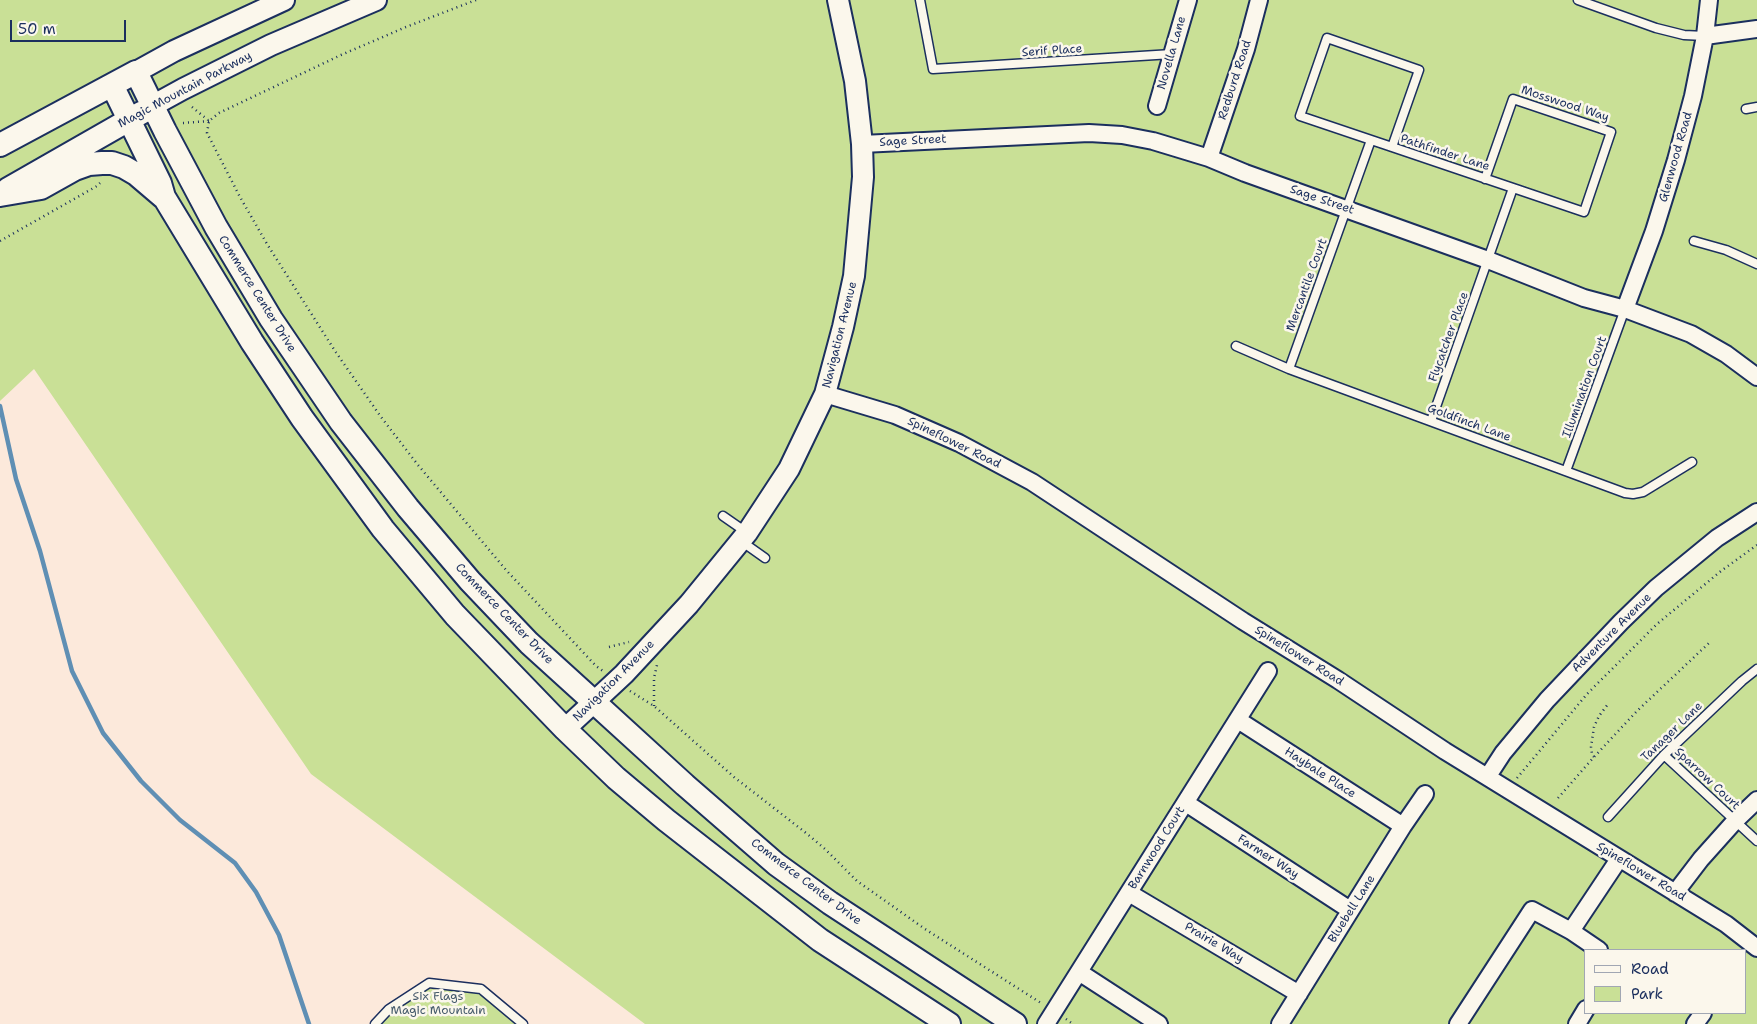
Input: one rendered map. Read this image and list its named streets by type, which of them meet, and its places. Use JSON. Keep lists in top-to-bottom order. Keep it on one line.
{"streets":{"main road":["Magic Mountain Parkway","Commerce Center Drive"],"street":["Novella Lane","Redburd Road","Sage Street","Glenwood Road","Navigation Avenue","Spineflower Road","Adventure Avenue","Haybale Place","Barnwood Court","Farmer Way","Bluebell Lane","Prairie Way"],"lane":["Serif Place","Mosswood Way","Pathfinder Lane","Mercantile Court","Flycatcher Place","Illumination Court","Goldfinch Lane","Tanager Lane","Sparrow Court"]},"crossings":[["Serif Place","Novella Lane"],["Redburd Road","Sage Street"],["Magic Mountain Parkway","Commerce Center Drive"],["Mosswood Way","Pathfinder Lane"],["Sage Street","Glenwood Road"],["Sage Street","Mercantile Court"],["Sage Street","Navigation Avenue"],["Sage Street","Flycatcher Place"],["Sage Street","Illumination Court"],["Pathfinder Lane","Mercantile Court"],["Pathfinder Lane","Flycatcher Place"],["Glenwood Road","Illumination Court"],["Mercantile Court","Goldfinch Lane"],["Commerce Center Drive","Navigation Avenue"],["Navigation Avenue","Spineflower Road"],["Flycatcher Place","Goldfinch Lane"],["Illumination Court","Goldfinch Lane"],["Spineflower Road","Adventure Avenue"],["Tanager Lane","Sparrow Court"],["Haybale Place","Barnwood Court"],["Haybale Place","Bluebell Lane"],["Barnwood Court","Farmer Way"],["Barnwood Court","Prairie Way"],["Farmer Way","Bluebell Lane"],["Bluebell Lane","Prairie Way"]],"parks":["Six Flags Magic Mountain"],"legend":["Road","Park"],"scale_bar":"50 m"}
